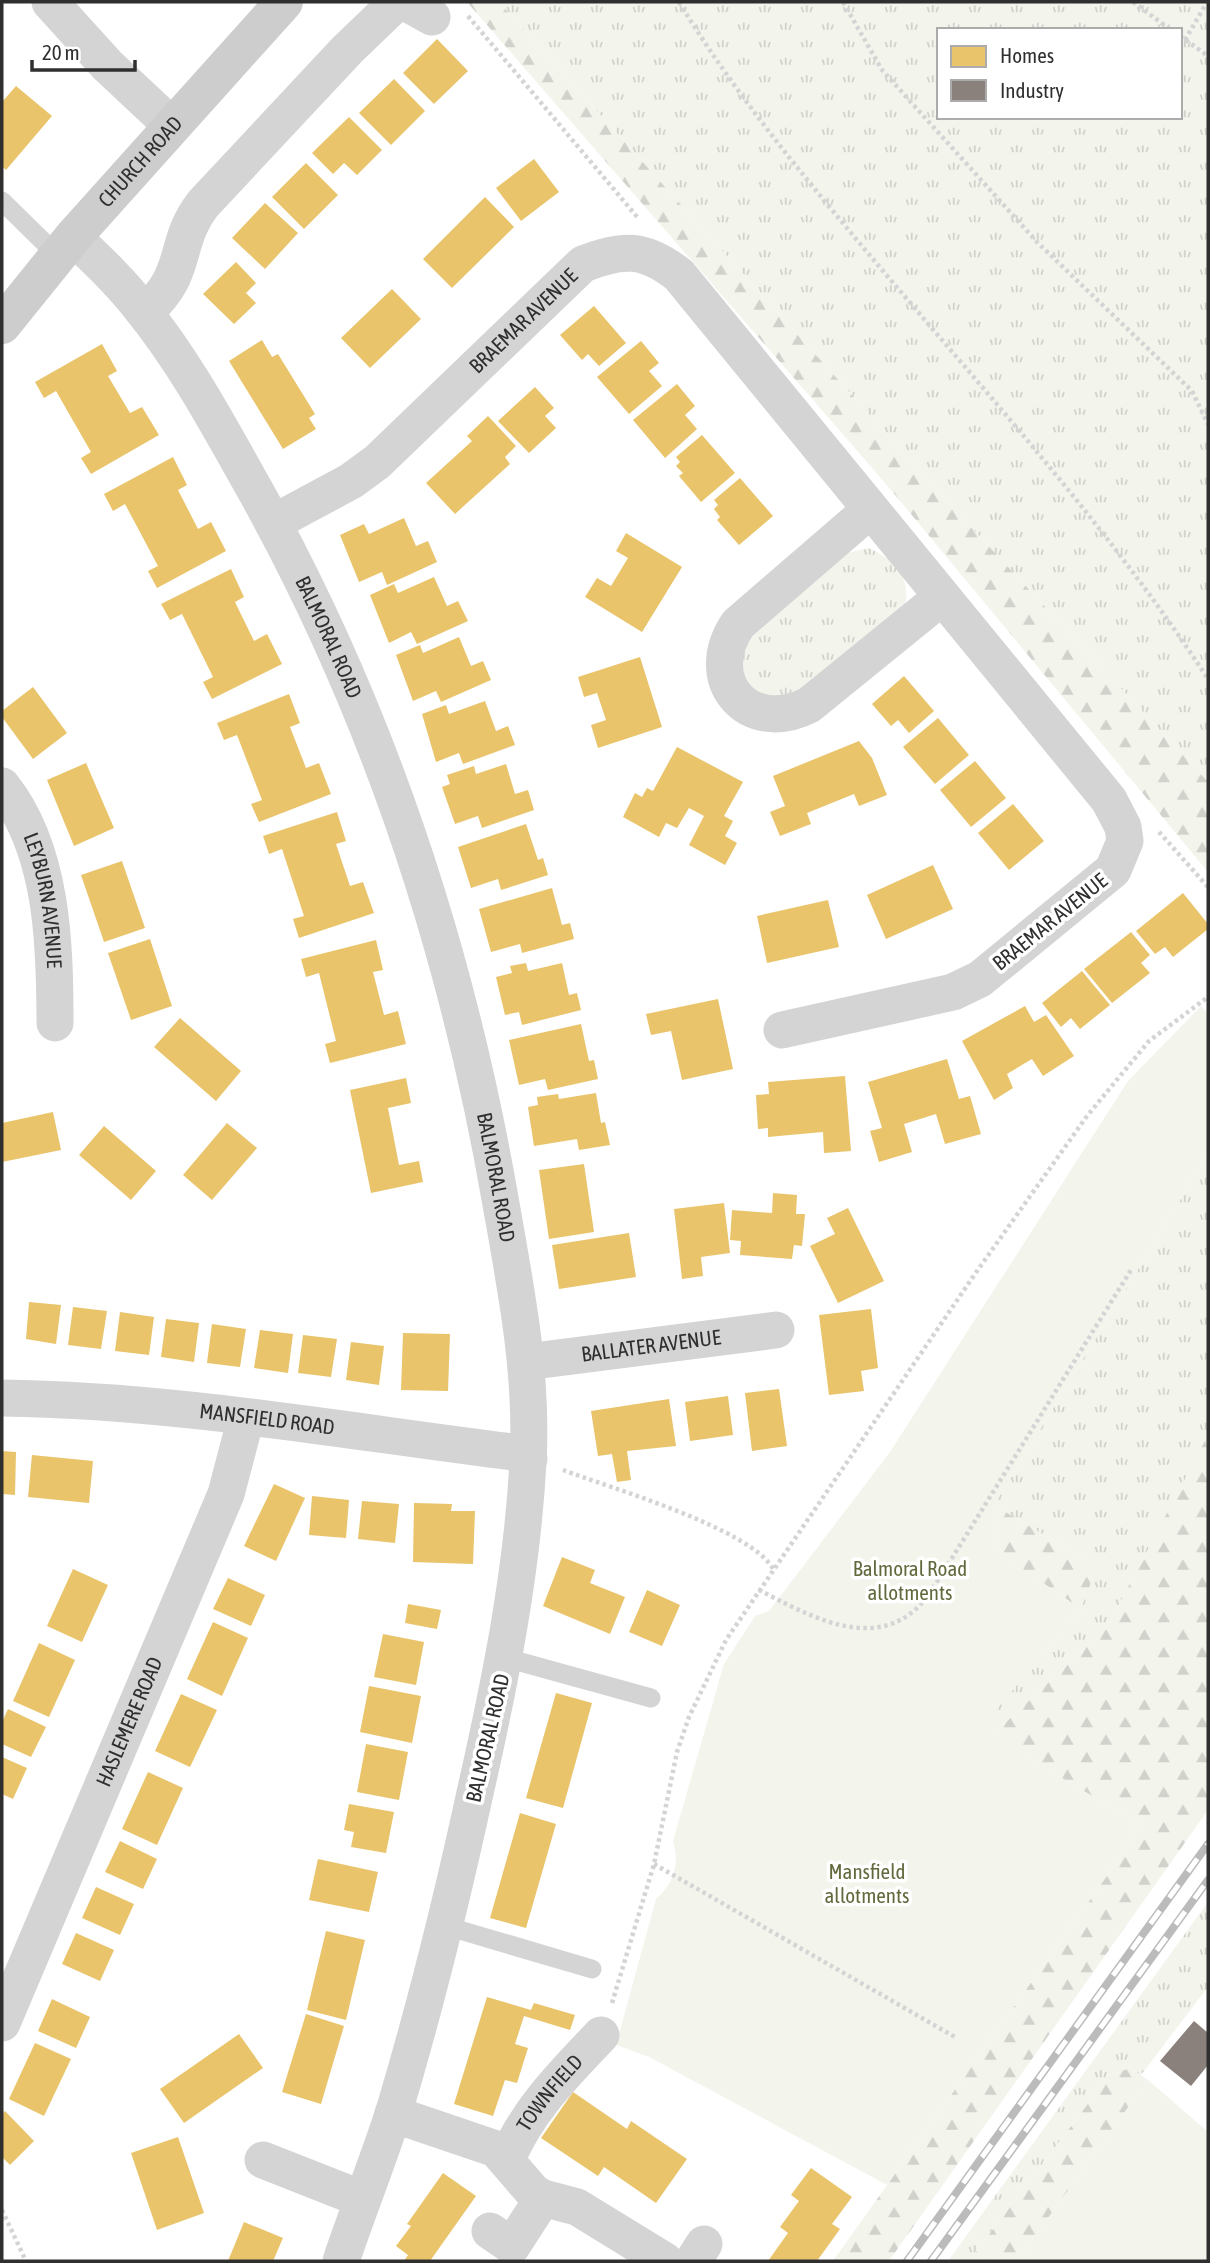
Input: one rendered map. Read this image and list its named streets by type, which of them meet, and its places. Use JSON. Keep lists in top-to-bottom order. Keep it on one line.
{"streets":{"main road":["CHURCH ROAD"],"street":["BRAEMAR AVENUE","BALMORAL ROAD","LEYBURN AVENUE","BALLATER AVENUE","MANSFIELD ROAD","HASLEMERE ROAD","TOWNFIELD"]},"crossings":[["CHURCH ROAD","BALMORAL ROAD"],["BRAEMAR AVENUE","BALMORAL ROAD"],["BALMORAL ROAD","BALLATER AVENUE"],["BALMORAL ROAD","MANSFIELD ROAD"],["BALMORAL ROAD","TOWNFIELD"],["MANSFIELD ROAD","HASLEMERE ROAD"]],"parks":["Balmoral Road allotments","Mansfield allotments"],"legend":["Homes","Industry"],"scale_bar":"20 m"}
